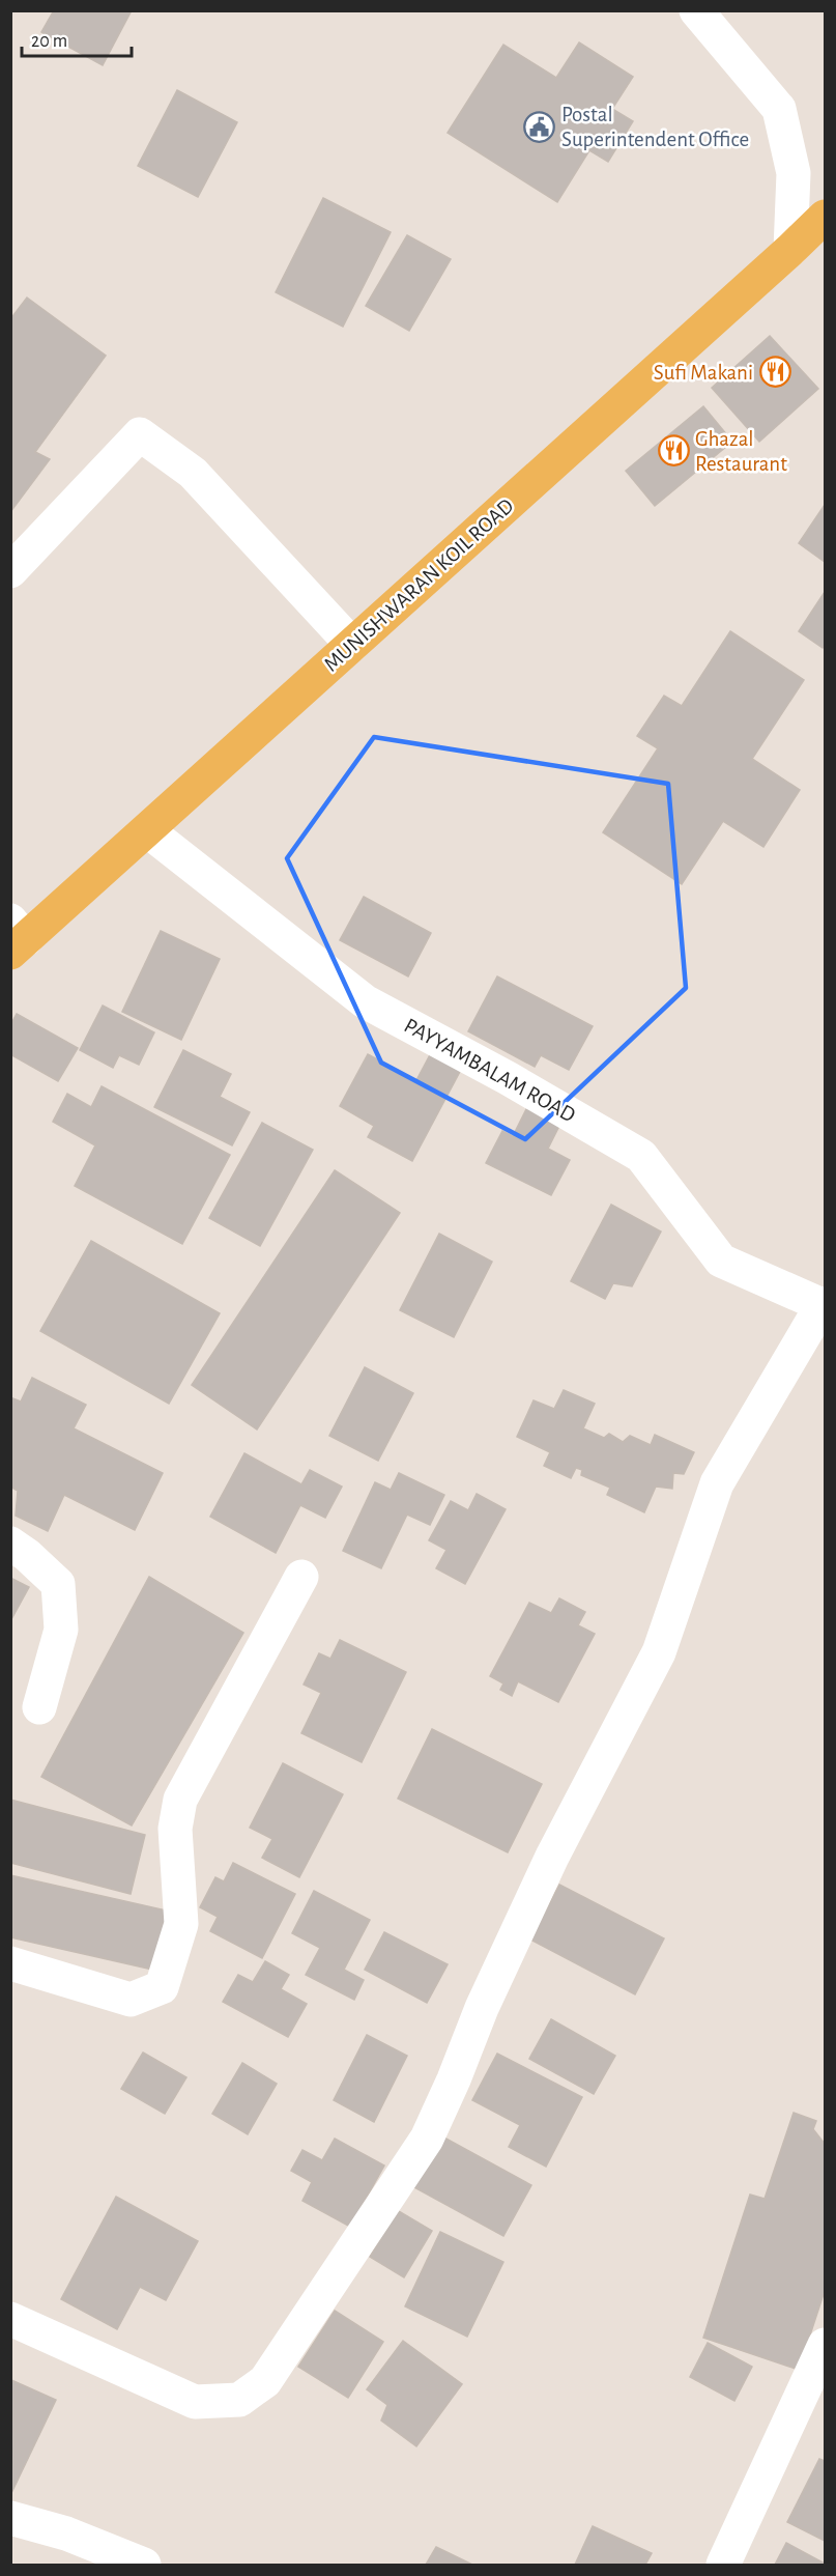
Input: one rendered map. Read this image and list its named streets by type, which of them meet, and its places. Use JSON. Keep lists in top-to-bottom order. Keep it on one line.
{"streets":{"main road":["MUNISHWARAN KOIL ROAD"],"street":["PAYYAMBALAM ROAD"]},"crossings":[["MUNISHWARAN KOIL ROAD","PAYYAMBALAM ROAD"]],"places":{"public building":["Postal Superintendent Office"],"restaurant":["Sufi Makani","Ghazal Restaurant"]},"scale_bar":"20 m"}
